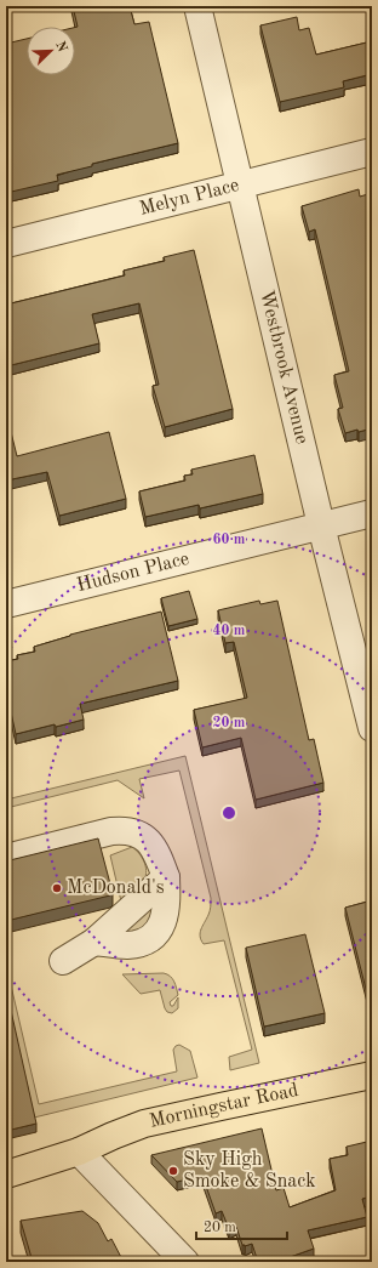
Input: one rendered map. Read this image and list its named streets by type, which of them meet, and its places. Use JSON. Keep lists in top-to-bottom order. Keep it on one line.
{"streets":{"main road":["Morningstar Road"],"street":["Melyn Place","Westbrook Avenue","Hudson Place"]},"crossings":[["Melyn Place","Westbrook Avenue"],["Westbrook Avenue","Hudson Place"]],"places":["McDonald's","Sky High Smoke & Snack"],"scale_bar":"20 m","north":"top right","rings":["60 m","40 m","20 m"]}
